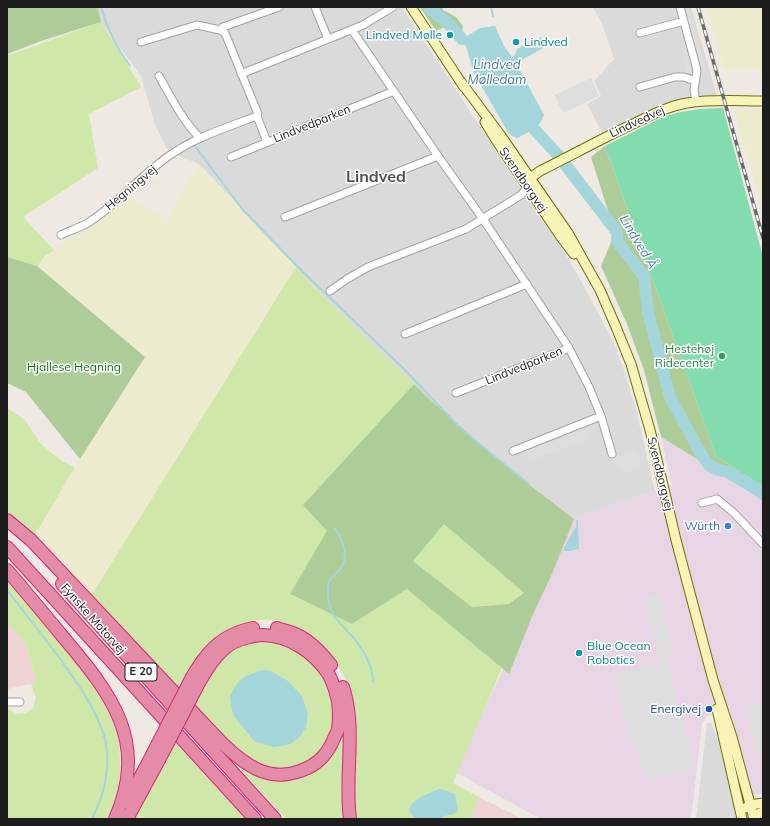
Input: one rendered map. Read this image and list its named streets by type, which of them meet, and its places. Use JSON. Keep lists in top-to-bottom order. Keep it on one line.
{"streets":{"highway":["Fynske Motorvej","E 20"],"main road":["Lindvedvej","Svendborgvej"],"street":["Lindvedparken","Hegningvej"]},"crossings":[["Lindvedvej","Svendborgvej"]],"districts":["Lindved"],"water":["Lindved Mølledam","Lindved Å"],"parks":["Hjallese Hegning"],"places":["Lindved Mølle","Lindved","Hestehøj Ridecenter","Würth","Blue Ocean Robotics","Energivej"]}
